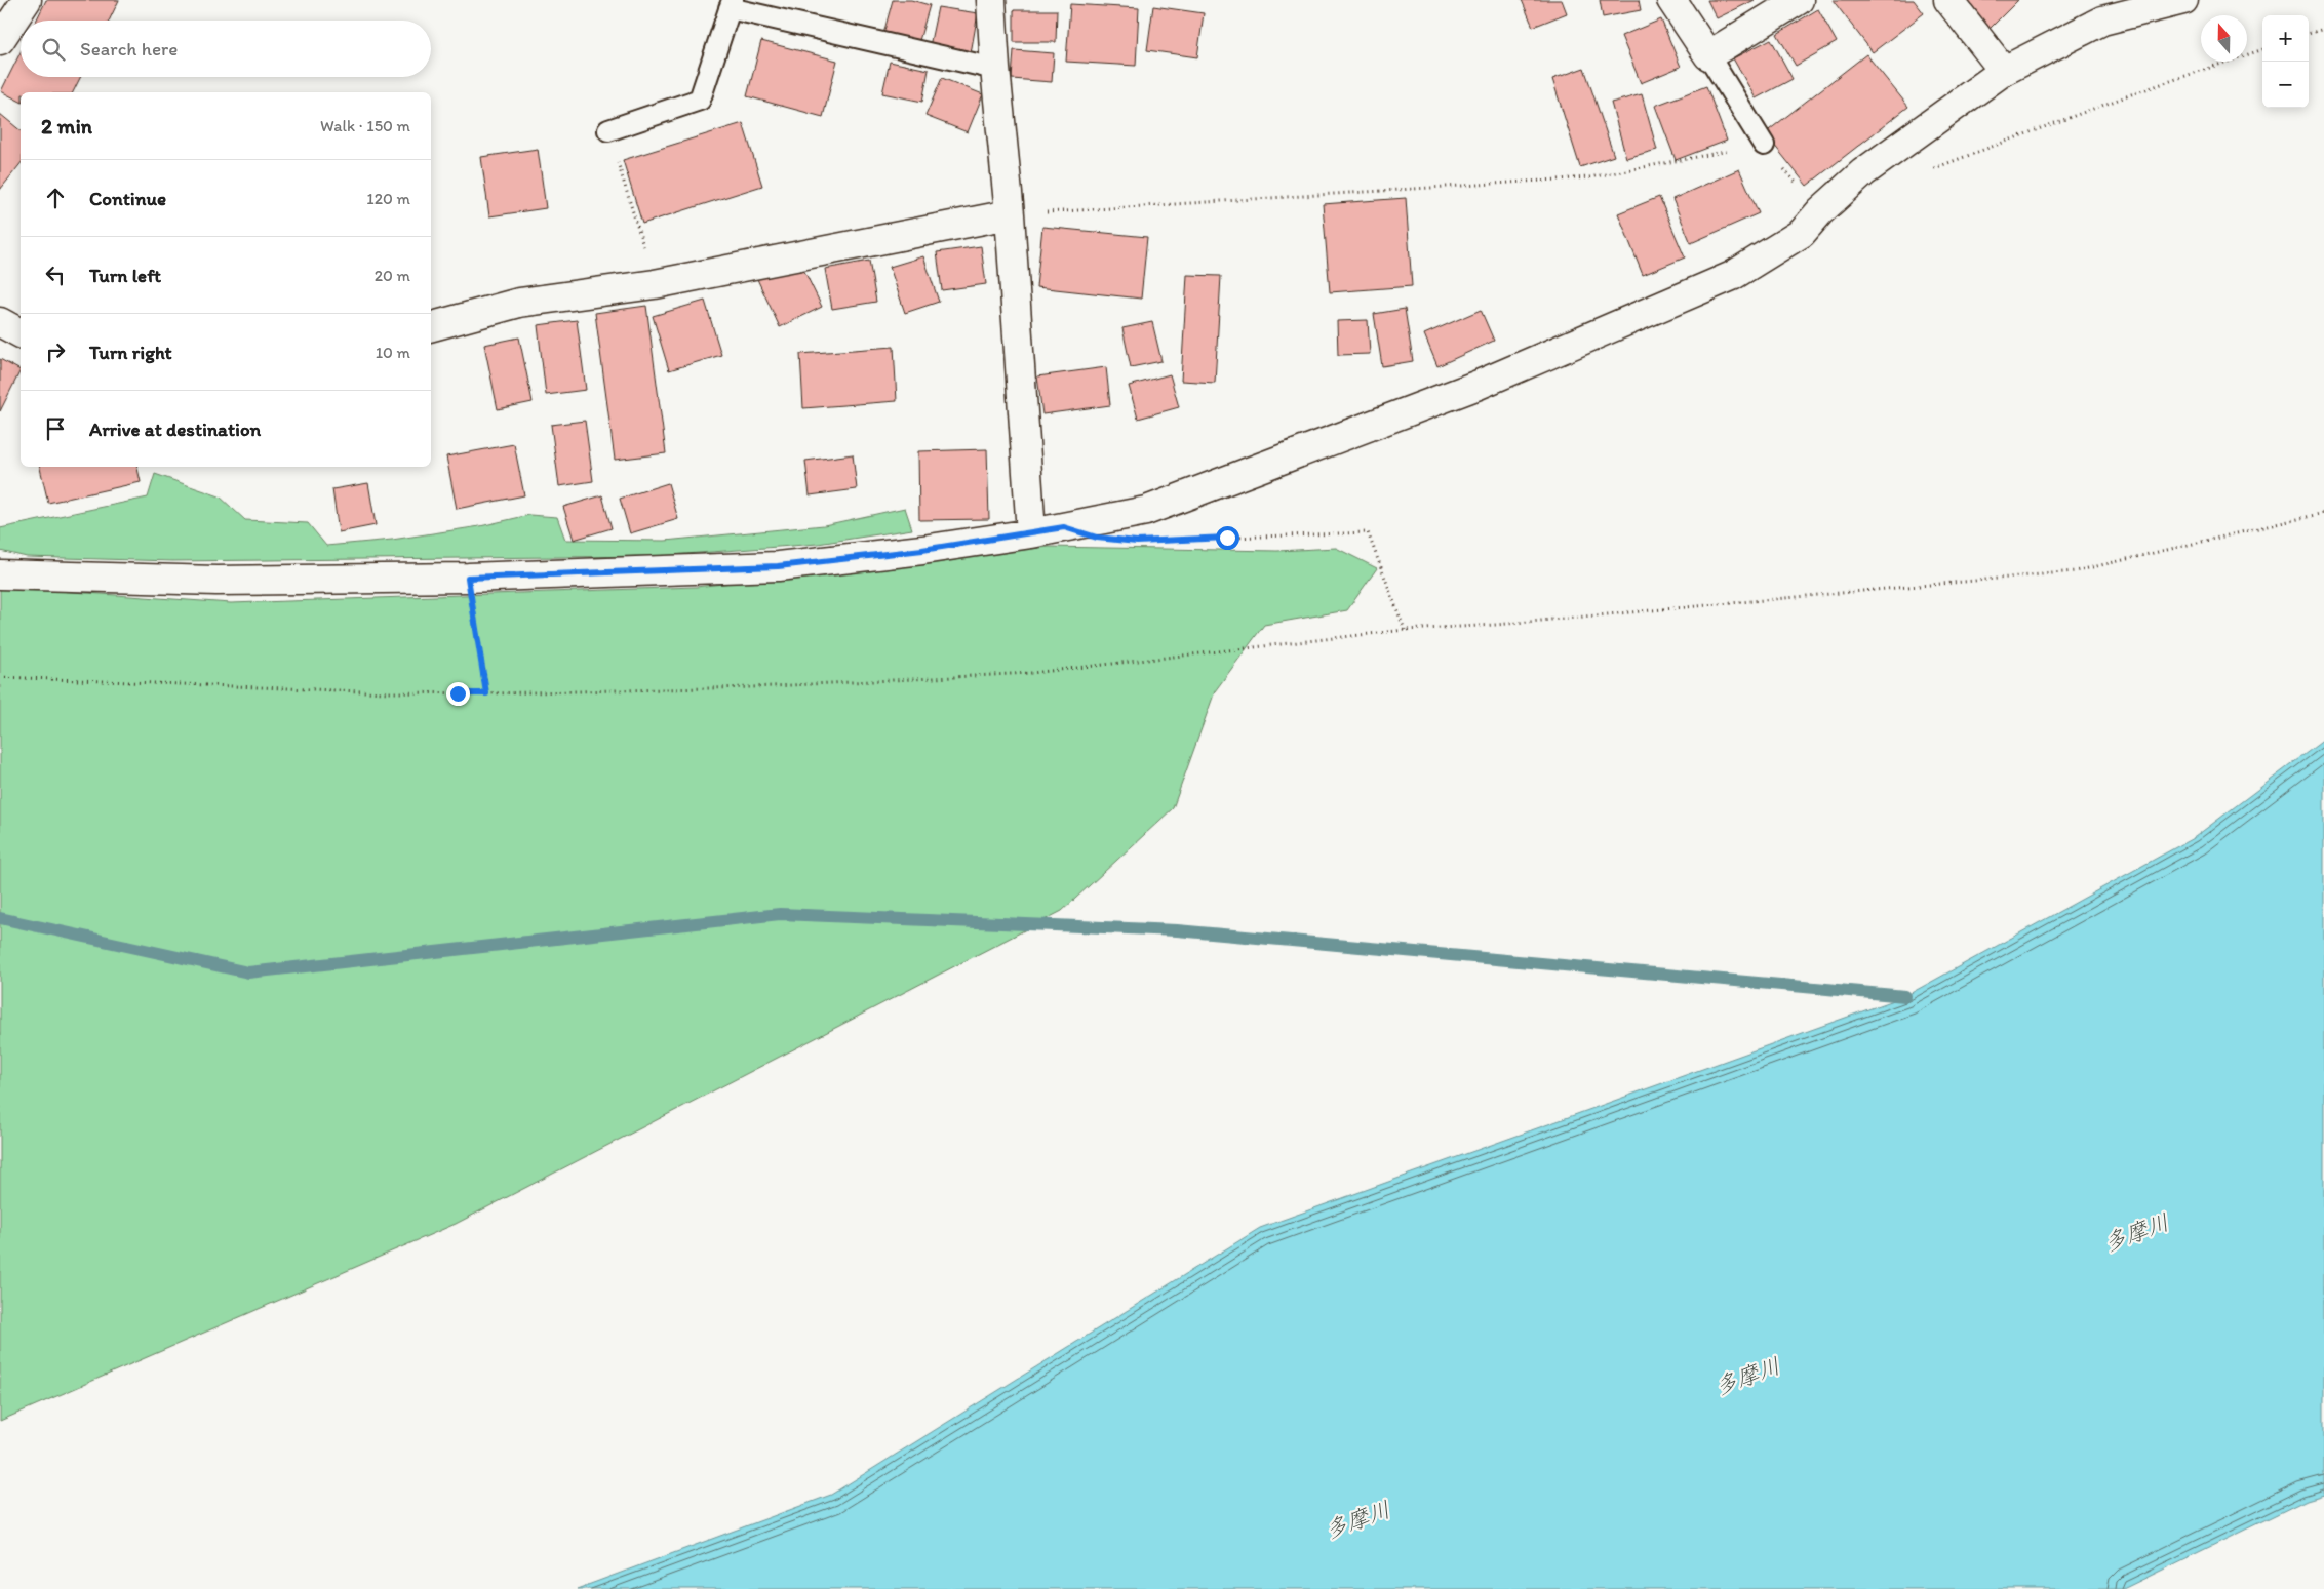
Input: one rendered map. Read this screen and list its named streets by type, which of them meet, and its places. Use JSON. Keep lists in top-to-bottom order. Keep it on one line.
{"water":["多摩川"],"north":"top","page":{"map_buttons":["+","−"],"search":"Search here","heading":["2 min","Walk · 150 m"],"list":[["Continue","120 m"],["Turn left","20 m"],["Turn right","10 m"],"Arrive at destination"]}}
